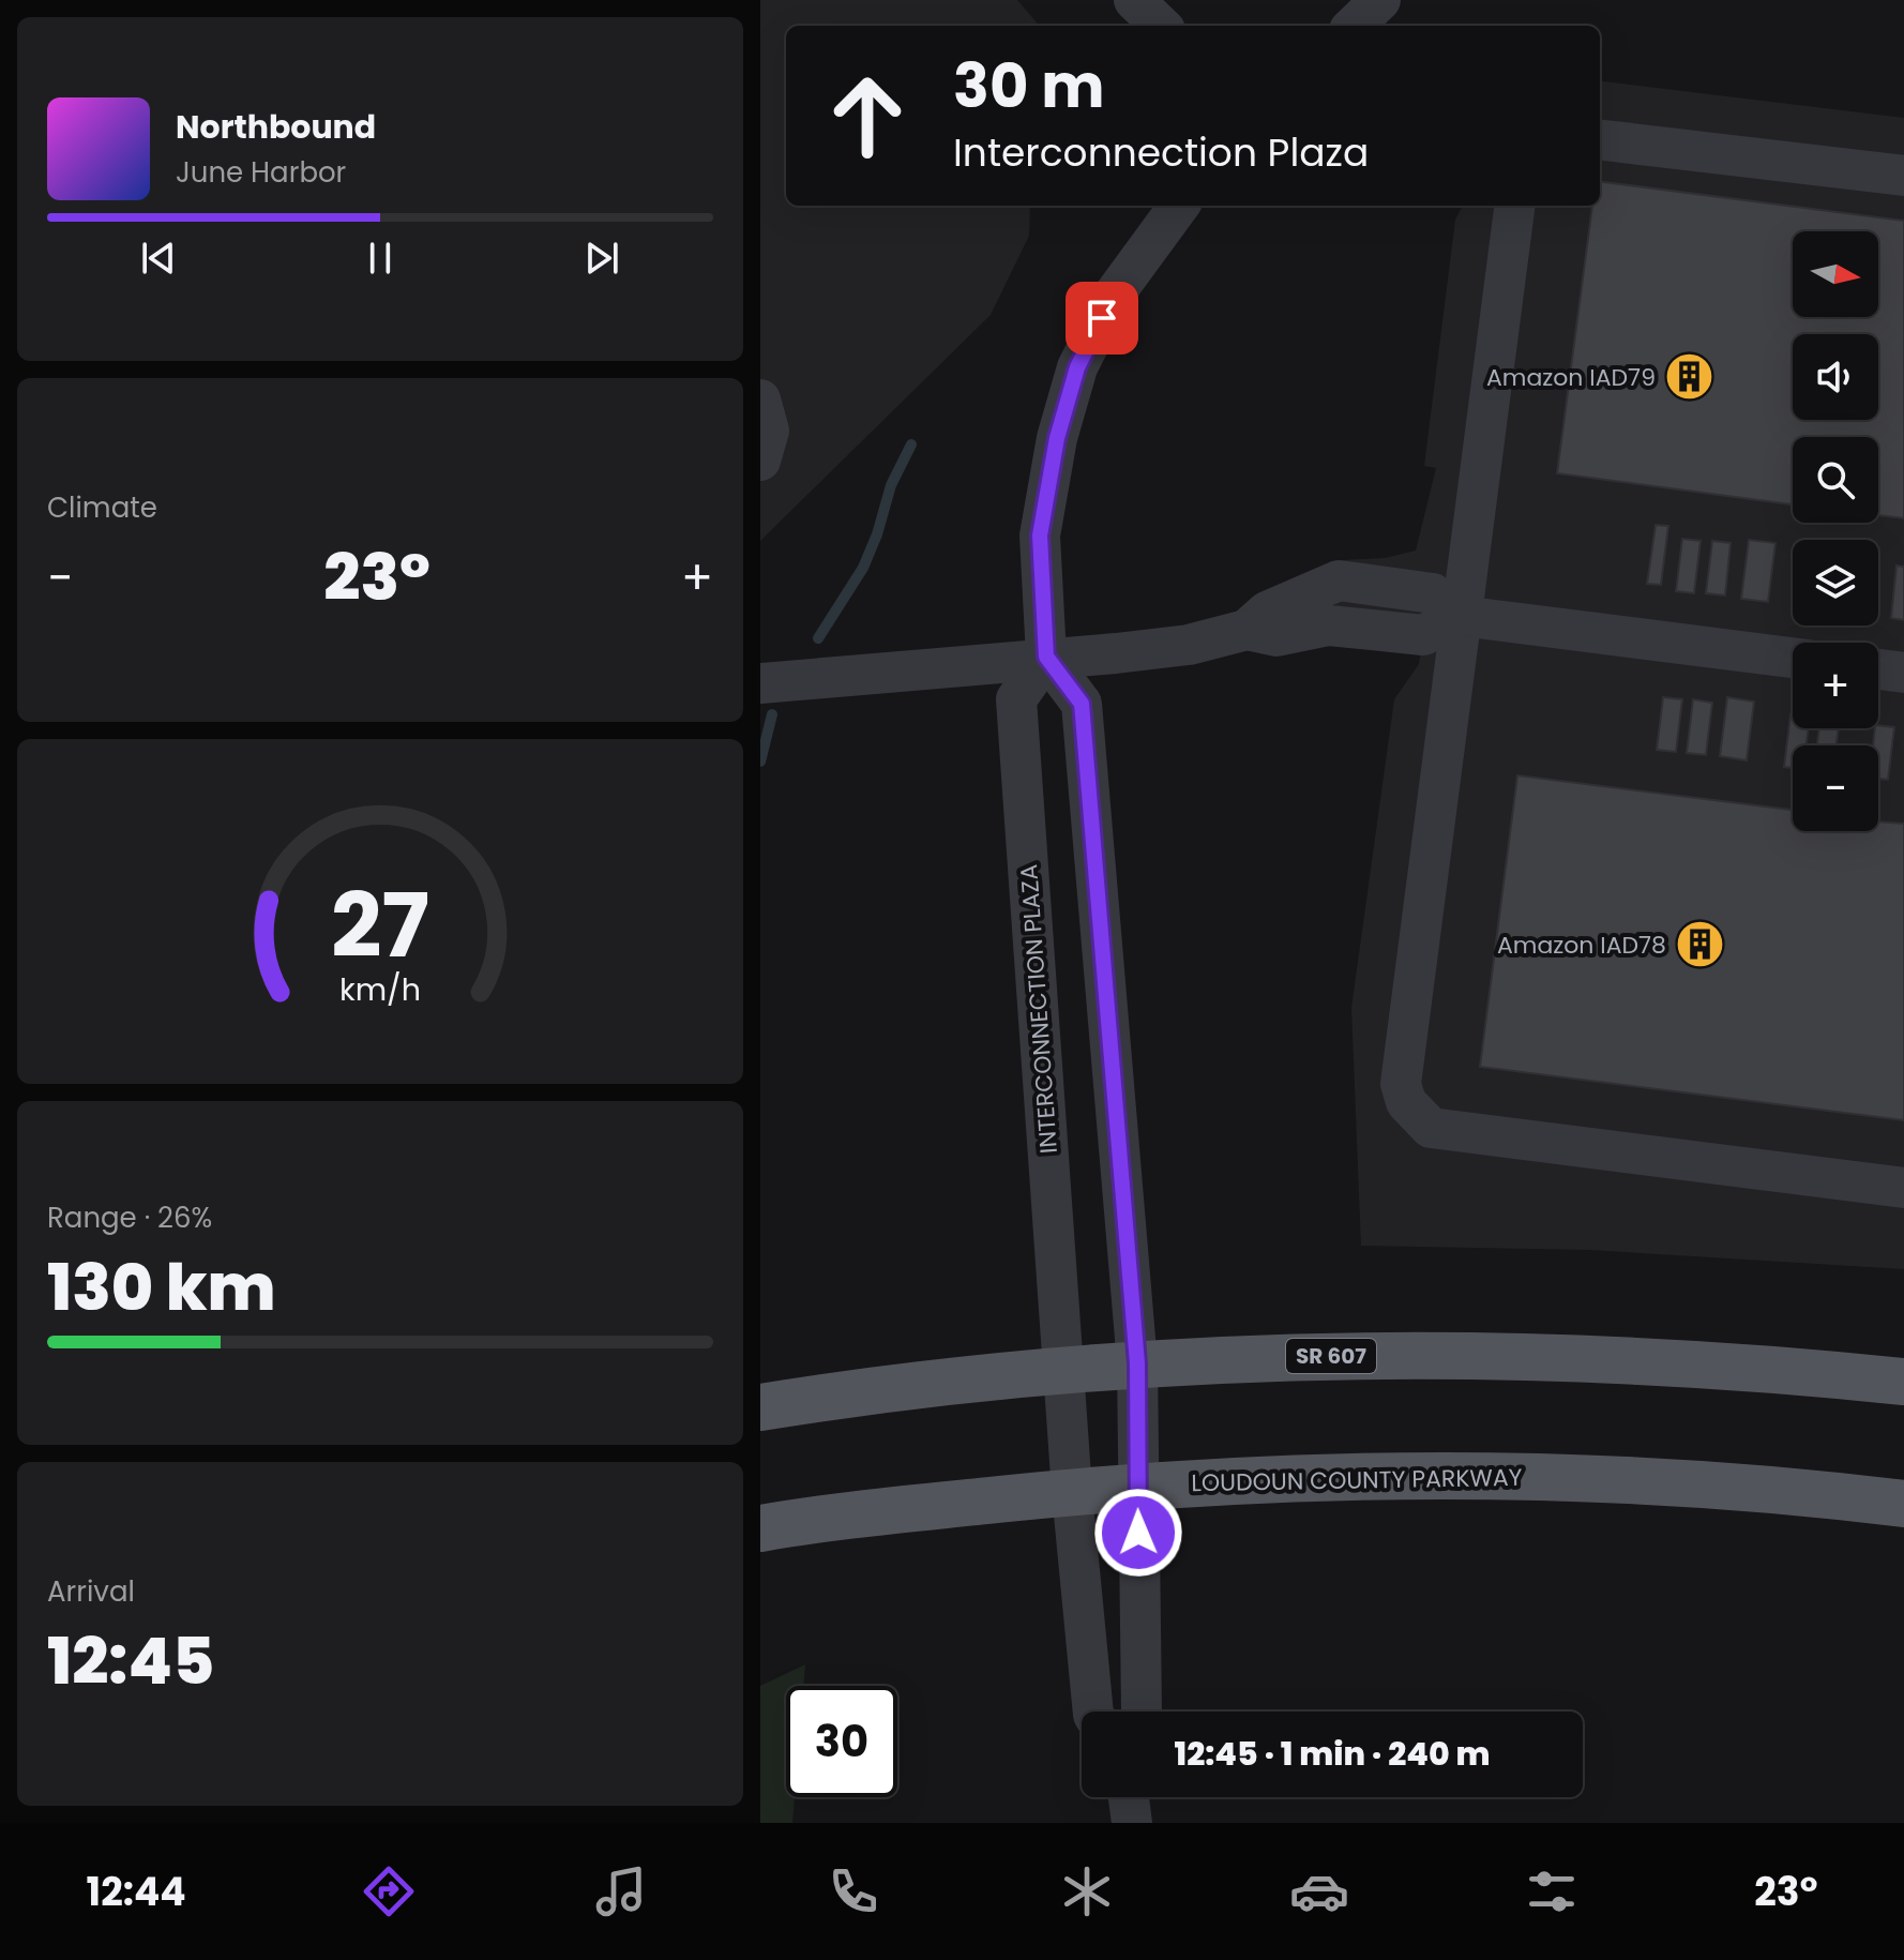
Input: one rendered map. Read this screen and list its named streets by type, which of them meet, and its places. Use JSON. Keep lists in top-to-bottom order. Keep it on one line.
{"streets":{"main road":["SR 607","LOUDOUN COUNTY PARKWAY"],"street":["INTERCONNECTION PLAZA"]},"crossings":[["INTERCONNECTION PLAZA","SR 607"],["INTERCONNECTION PLAZA","LOUDOUN COUNTY PARKWAY"]],"places":{"building":["Amazon IAD79","Amazon IAD78"]},"north":"right","page":{"turn":["30 m","Interconnection Plaza"],"song":["Northbound","June Harbor"],"map_buttons":["+","−"],"tile":["Climate",["Range · 26%","130 km"],["Arrival","12:45"]],"heat":["−","23°","+"],"limit":"30","trip":"12:45 · 1 min · 240 m","tabs":["12:44","23°"],"gauge":["27","km/h"]}}
